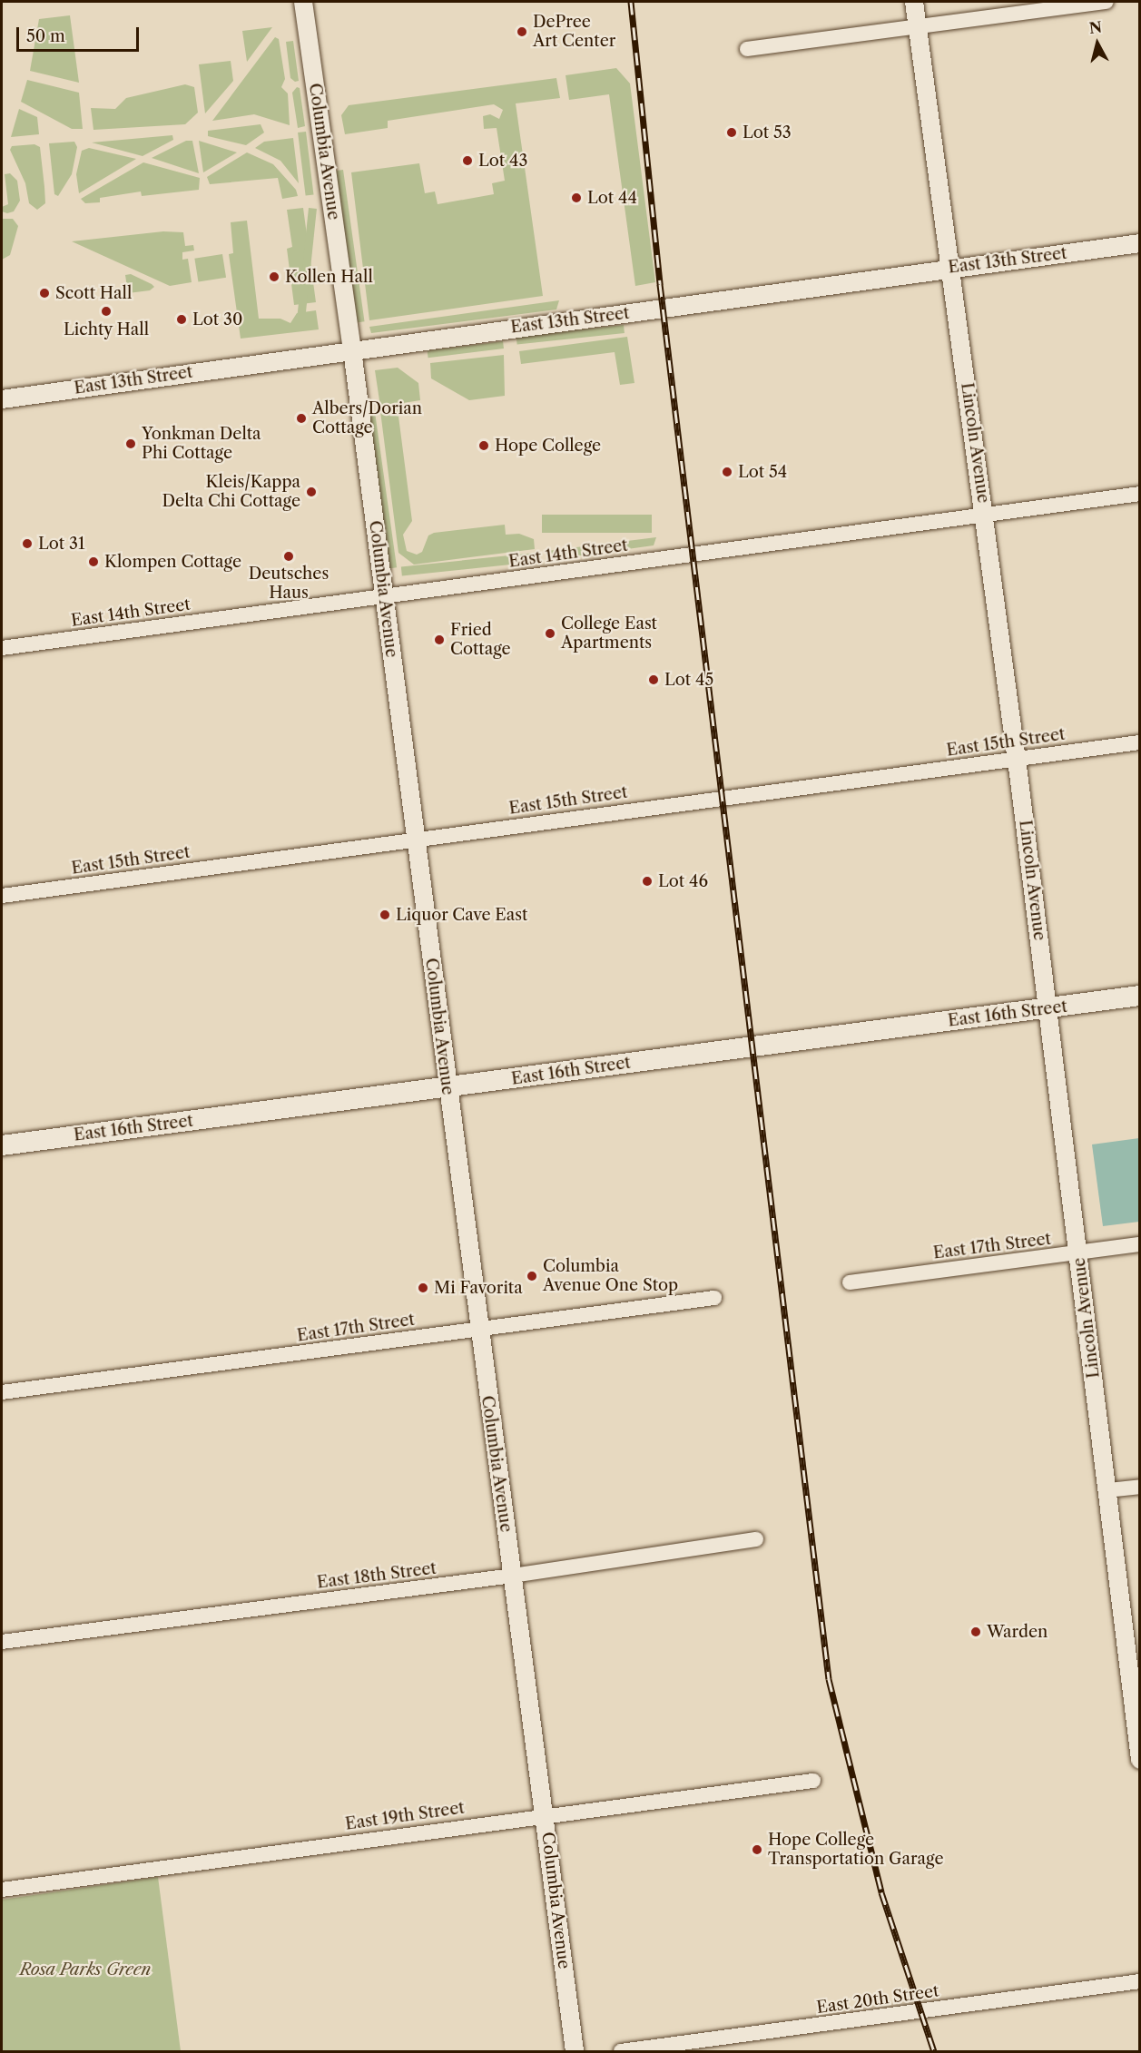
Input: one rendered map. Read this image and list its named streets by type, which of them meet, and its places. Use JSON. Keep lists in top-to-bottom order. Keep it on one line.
{"streets":{"main road":["East 16th Street"],"street":["Columbia Avenue","East 13th Street","Lincoln Avenue","East 14th Street","East 15th Street","East 17th Street","East 18th Street","East 19th Street","East 20th Street"]},"crossings":[["Columbia Avenue","East 13th Street"],["Columbia Avenue","East 14th Street"],["Columbia Avenue","East 15th Street"],["Columbia Avenue","East 16th Street"],["Columbia Avenue","East 17th Street"],["Columbia Avenue","East 18th Street"],["Columbia Avenue","East 19th Street"],["East 13th Street","Lincoln Avenue"],["Lincoln Avenue","East 14th Street"],["Lincoln Avenue","East 15th Street"],["Lincoln Avenue","East 16th Street"],["Lincoln Avenue","East 17th Street"]],"parks":["Rosa Parks Green"],"places":["DePree Art Center","Lot 53","Lot 43","Lot 44","Kollen Hall","Scott Hall","Lichty Hall","Lot 30","Albers/Dorian Cottage","Yonkman Delta Phi Cottage","Hope College","Lot 54","Kleis/Kappa Delta Chi Cottage","Lot 31","Deutsches Haus","Klompen Cottage","College East Apartments","Fried Cottage","Lot 45","Lot 46","Liquor Cave East","Columbia Avenue One Stop","Mi Favorita","Warden","Hope College Transportation Garage"],"scale_bar":"50 m","north":"top"}
